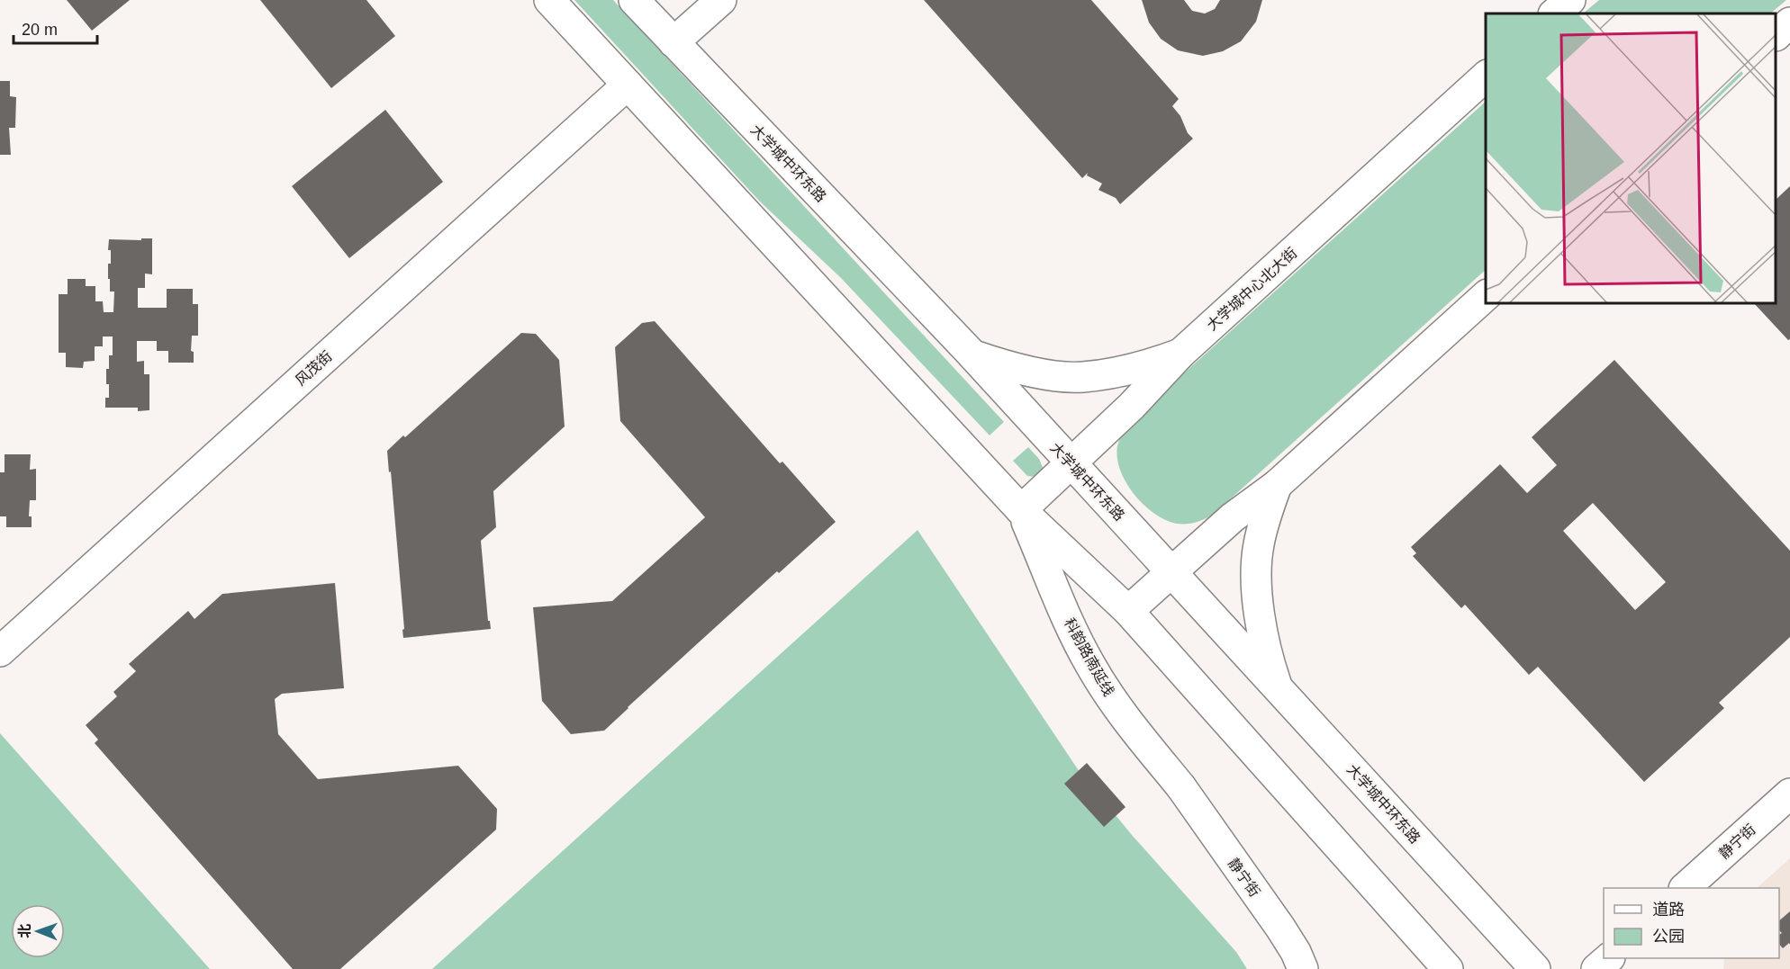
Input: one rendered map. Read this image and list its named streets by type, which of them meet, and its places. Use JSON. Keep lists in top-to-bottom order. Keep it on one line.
{"streets":{"main road":["大学城中环东路","大学城中心北大街","风茂街","科韵路南延线","静宁街"]},"crossings":[["大学城中环东路","大学城中心北大街"],["大学城中心北大街","科韵路南延线"],["科韵路南延线","静宁街"]],"legend":["道路","公园"],"scale_bar":"20 m","north":"left"}
